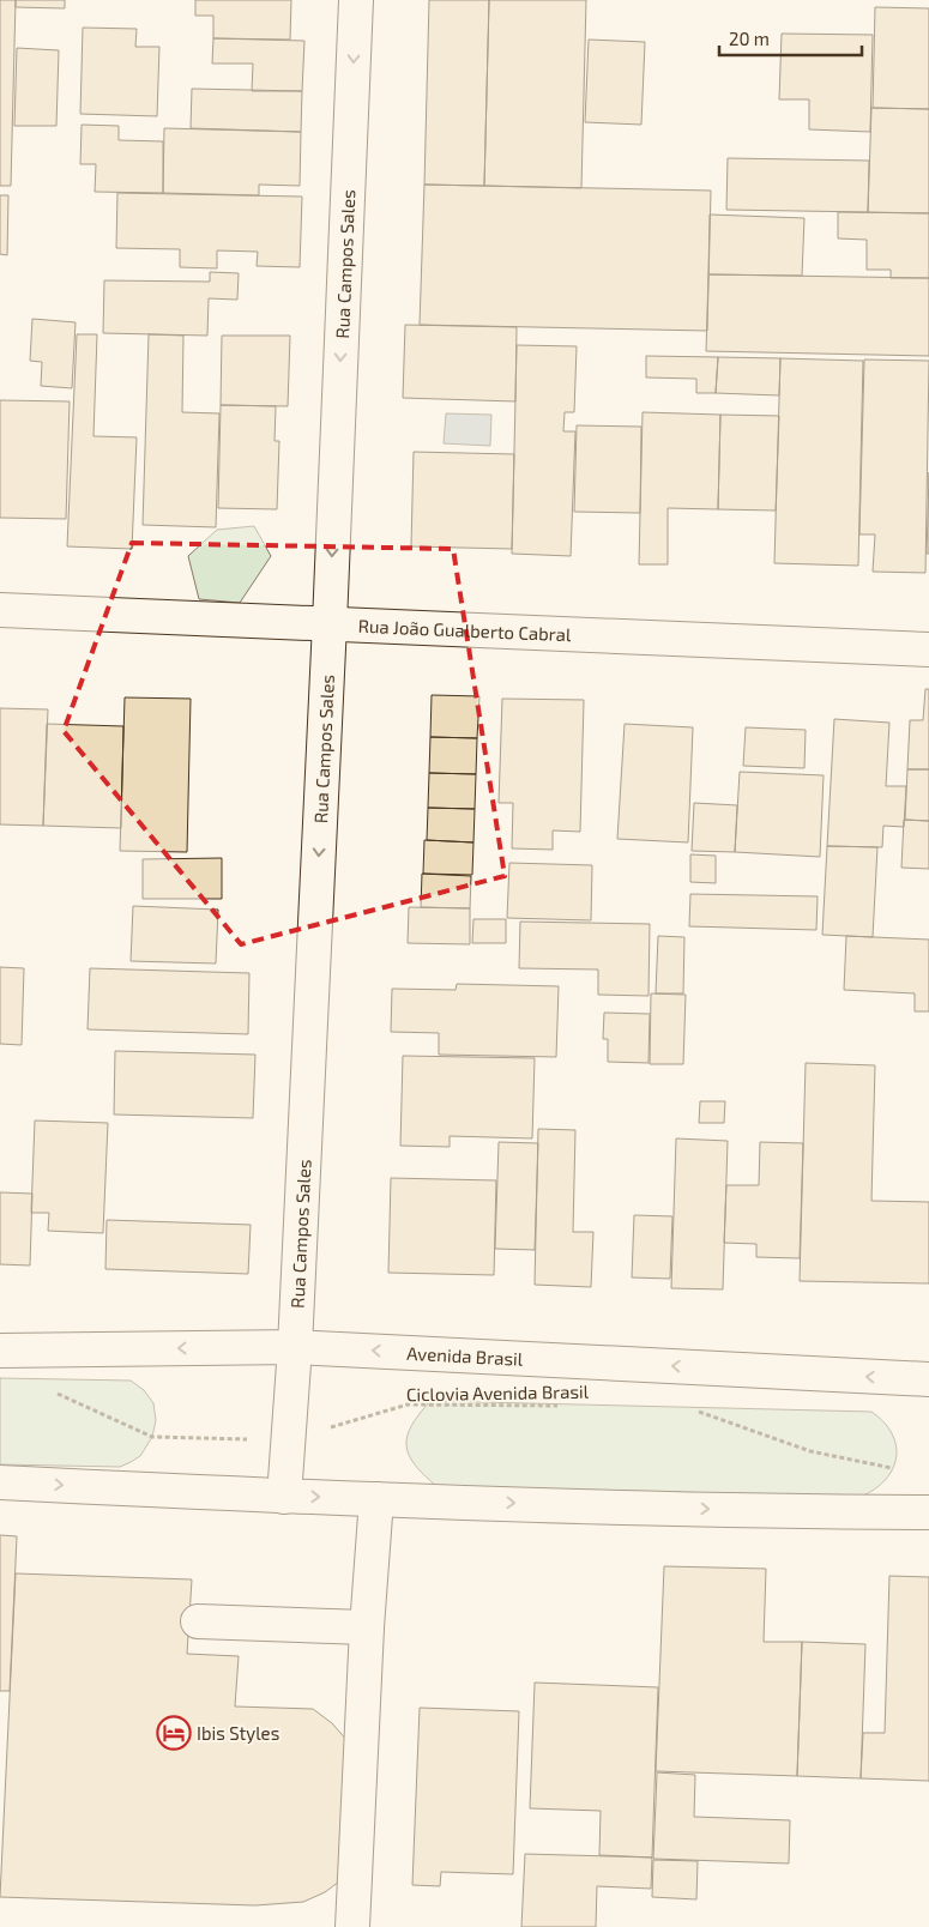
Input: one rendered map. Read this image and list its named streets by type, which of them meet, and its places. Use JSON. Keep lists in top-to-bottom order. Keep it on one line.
{"streets":{"street":["Rua Campos Sales","Rua João Gualberto Cabral","Avenida Brasil"],"path":["Ciclovia Avenida Brasil"]},"crossings":[["Rua Campos Sales","Rua João Gualberto Cabral"],["Rua Campos Sales","Avenida Brasil"],["Rua Campos Sales","Ciclovia Avenida Brasil"]],"one_way":["Rua Campos Sales"],"places":{"hotel":["Ibis Styles"]},"scale_bar":"20 m"}
